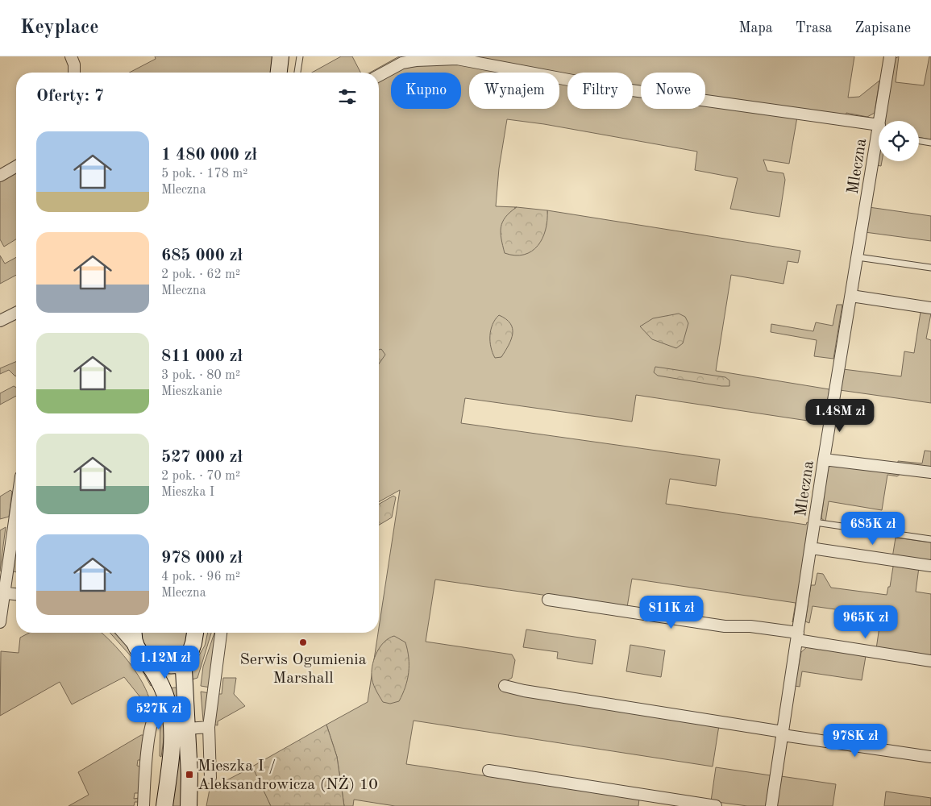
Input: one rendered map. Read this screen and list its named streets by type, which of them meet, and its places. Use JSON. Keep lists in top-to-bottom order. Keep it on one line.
{"streets":{"street":["Mleczna"]},"places":{"other":["Serwis Ogumienia Marshall"],"transit":["Mieszka I / Aleksandrowicza (NŻ) 10"]},"page":{"header":"Keyplace","nav":["Mapa","Trasa","Zapisane"],"chip":["Kupno","Wynajem","Filtry","Nowe"],"heading":"Oferty: 7","list":[{"name":"1 480 000 zł","note":"5 pok. · 178 m² · Mleczna"},{"name":"685 000 zł","note":"2 pok. · 62 m² · Mleczna"},{"name":"811 000 zł","note":"3 pok. · 80 m² · Mieszkanie"},{"name":"527 000 zł","note":"2 pok. · 70 m² · Mieszka I"},{"name":"978 000 zł","note":"4 pok. · 96 m² · Mleczna"}],"price":["1.48M zł","685K zł","811K zł","965K zł","1.12M zł","527K zł","978K zł"]}}
